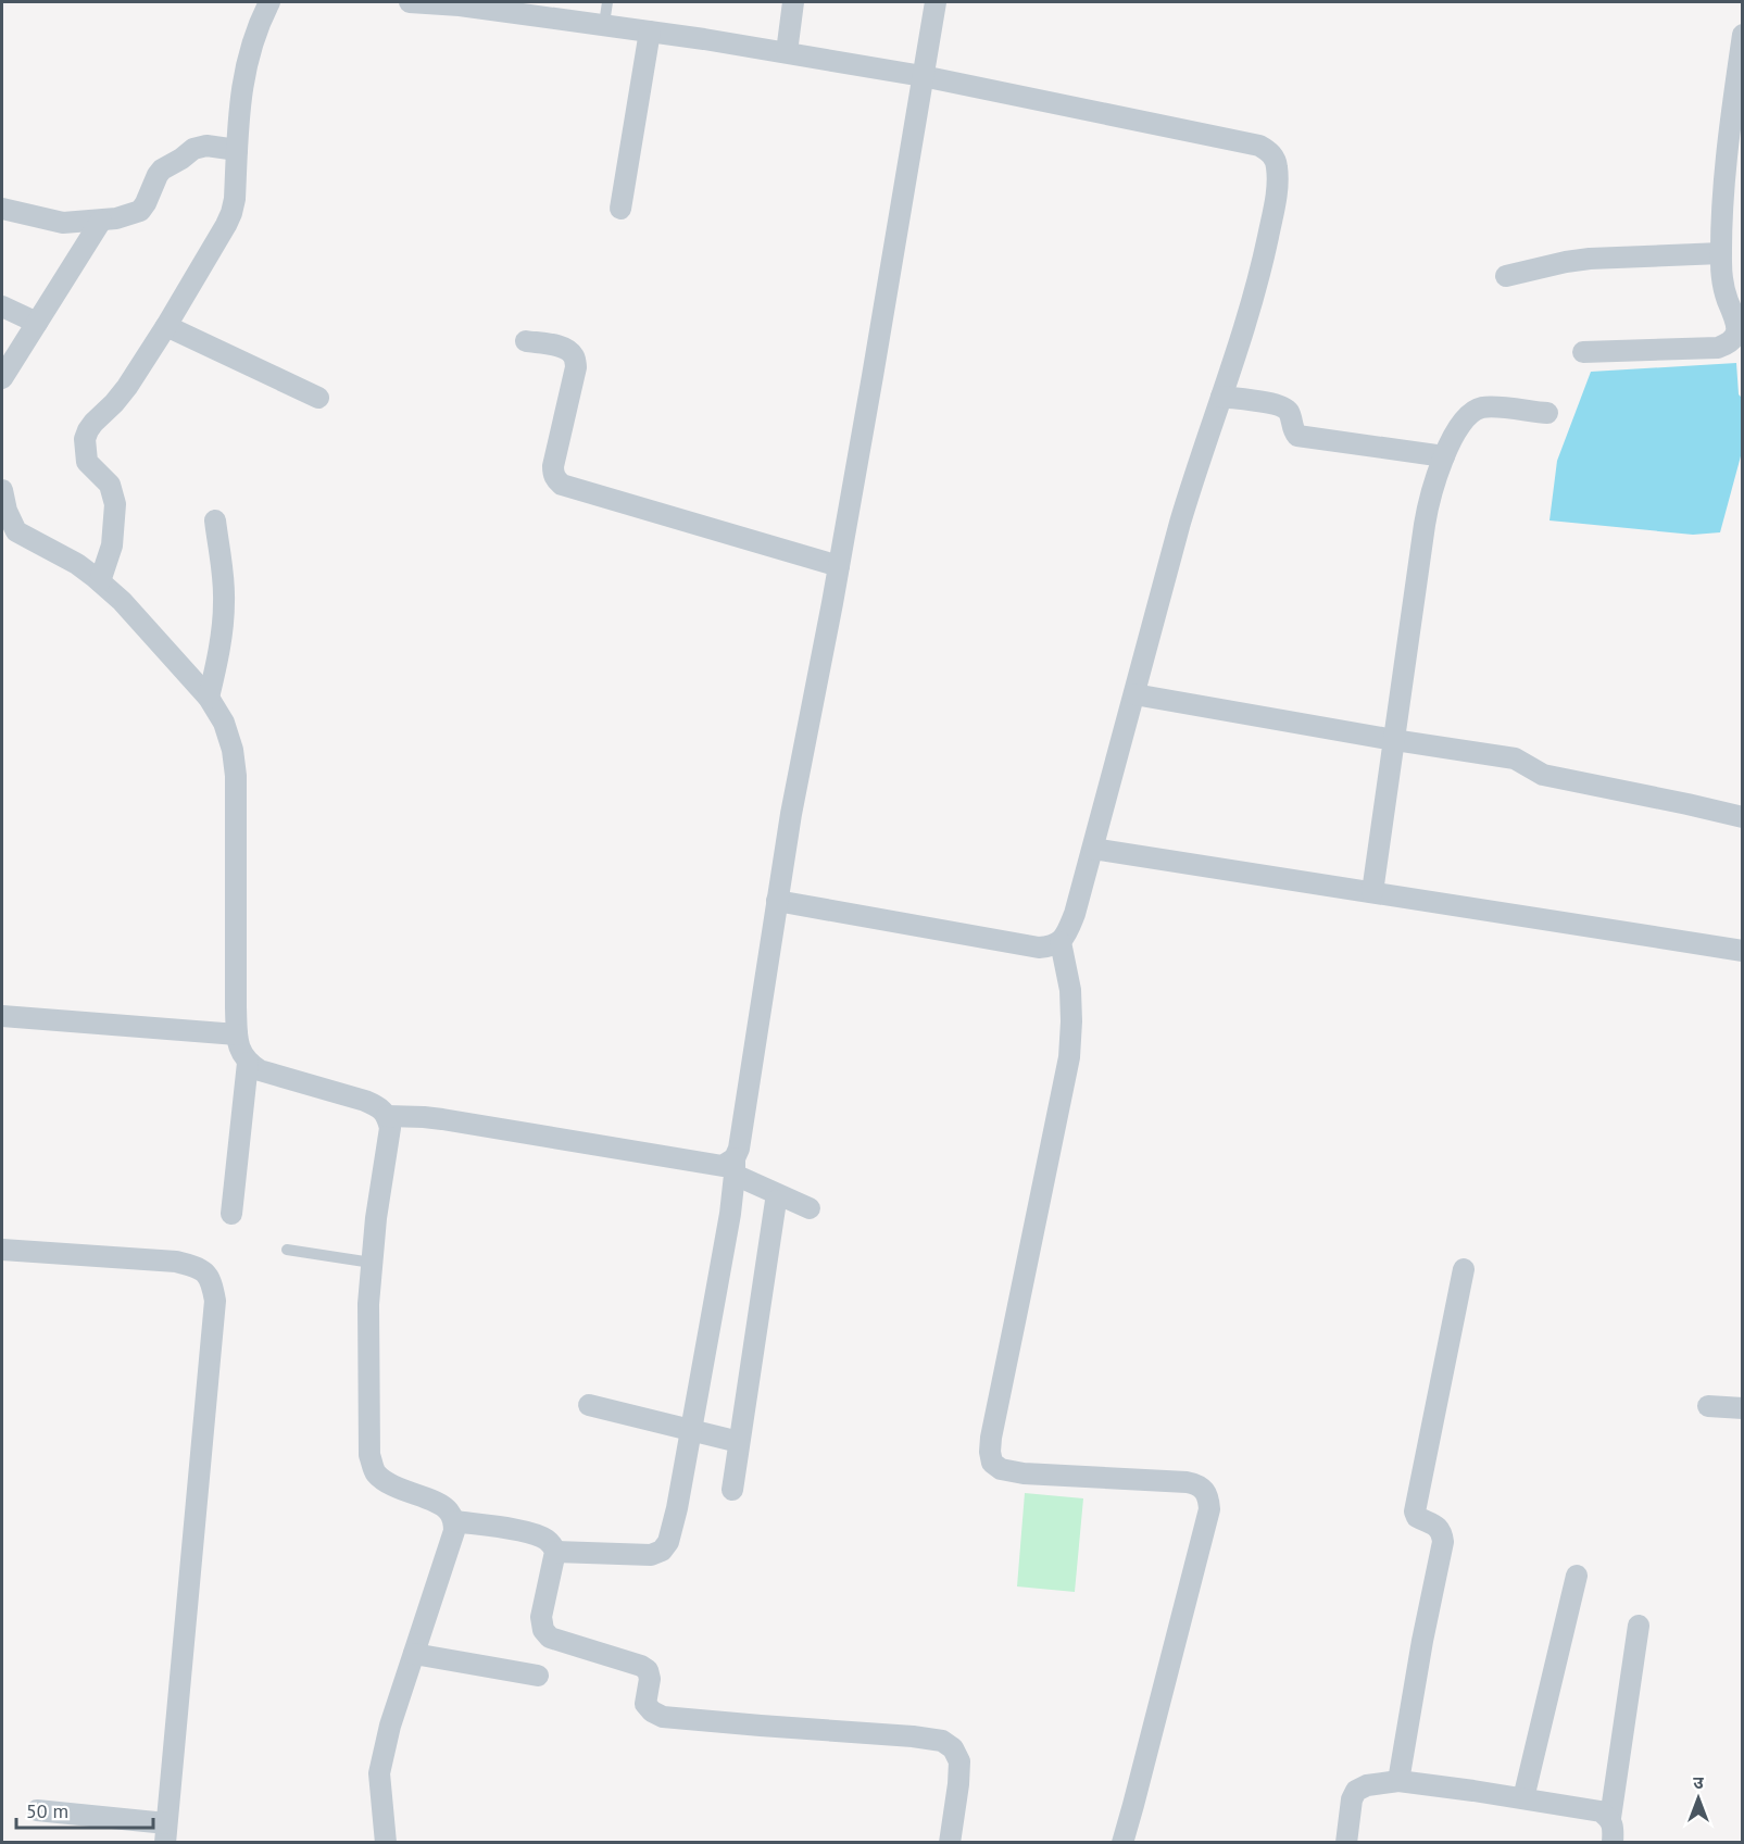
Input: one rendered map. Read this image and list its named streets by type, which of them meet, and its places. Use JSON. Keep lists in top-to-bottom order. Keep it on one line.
{"scale_bar":"50 m","north":"top"}
